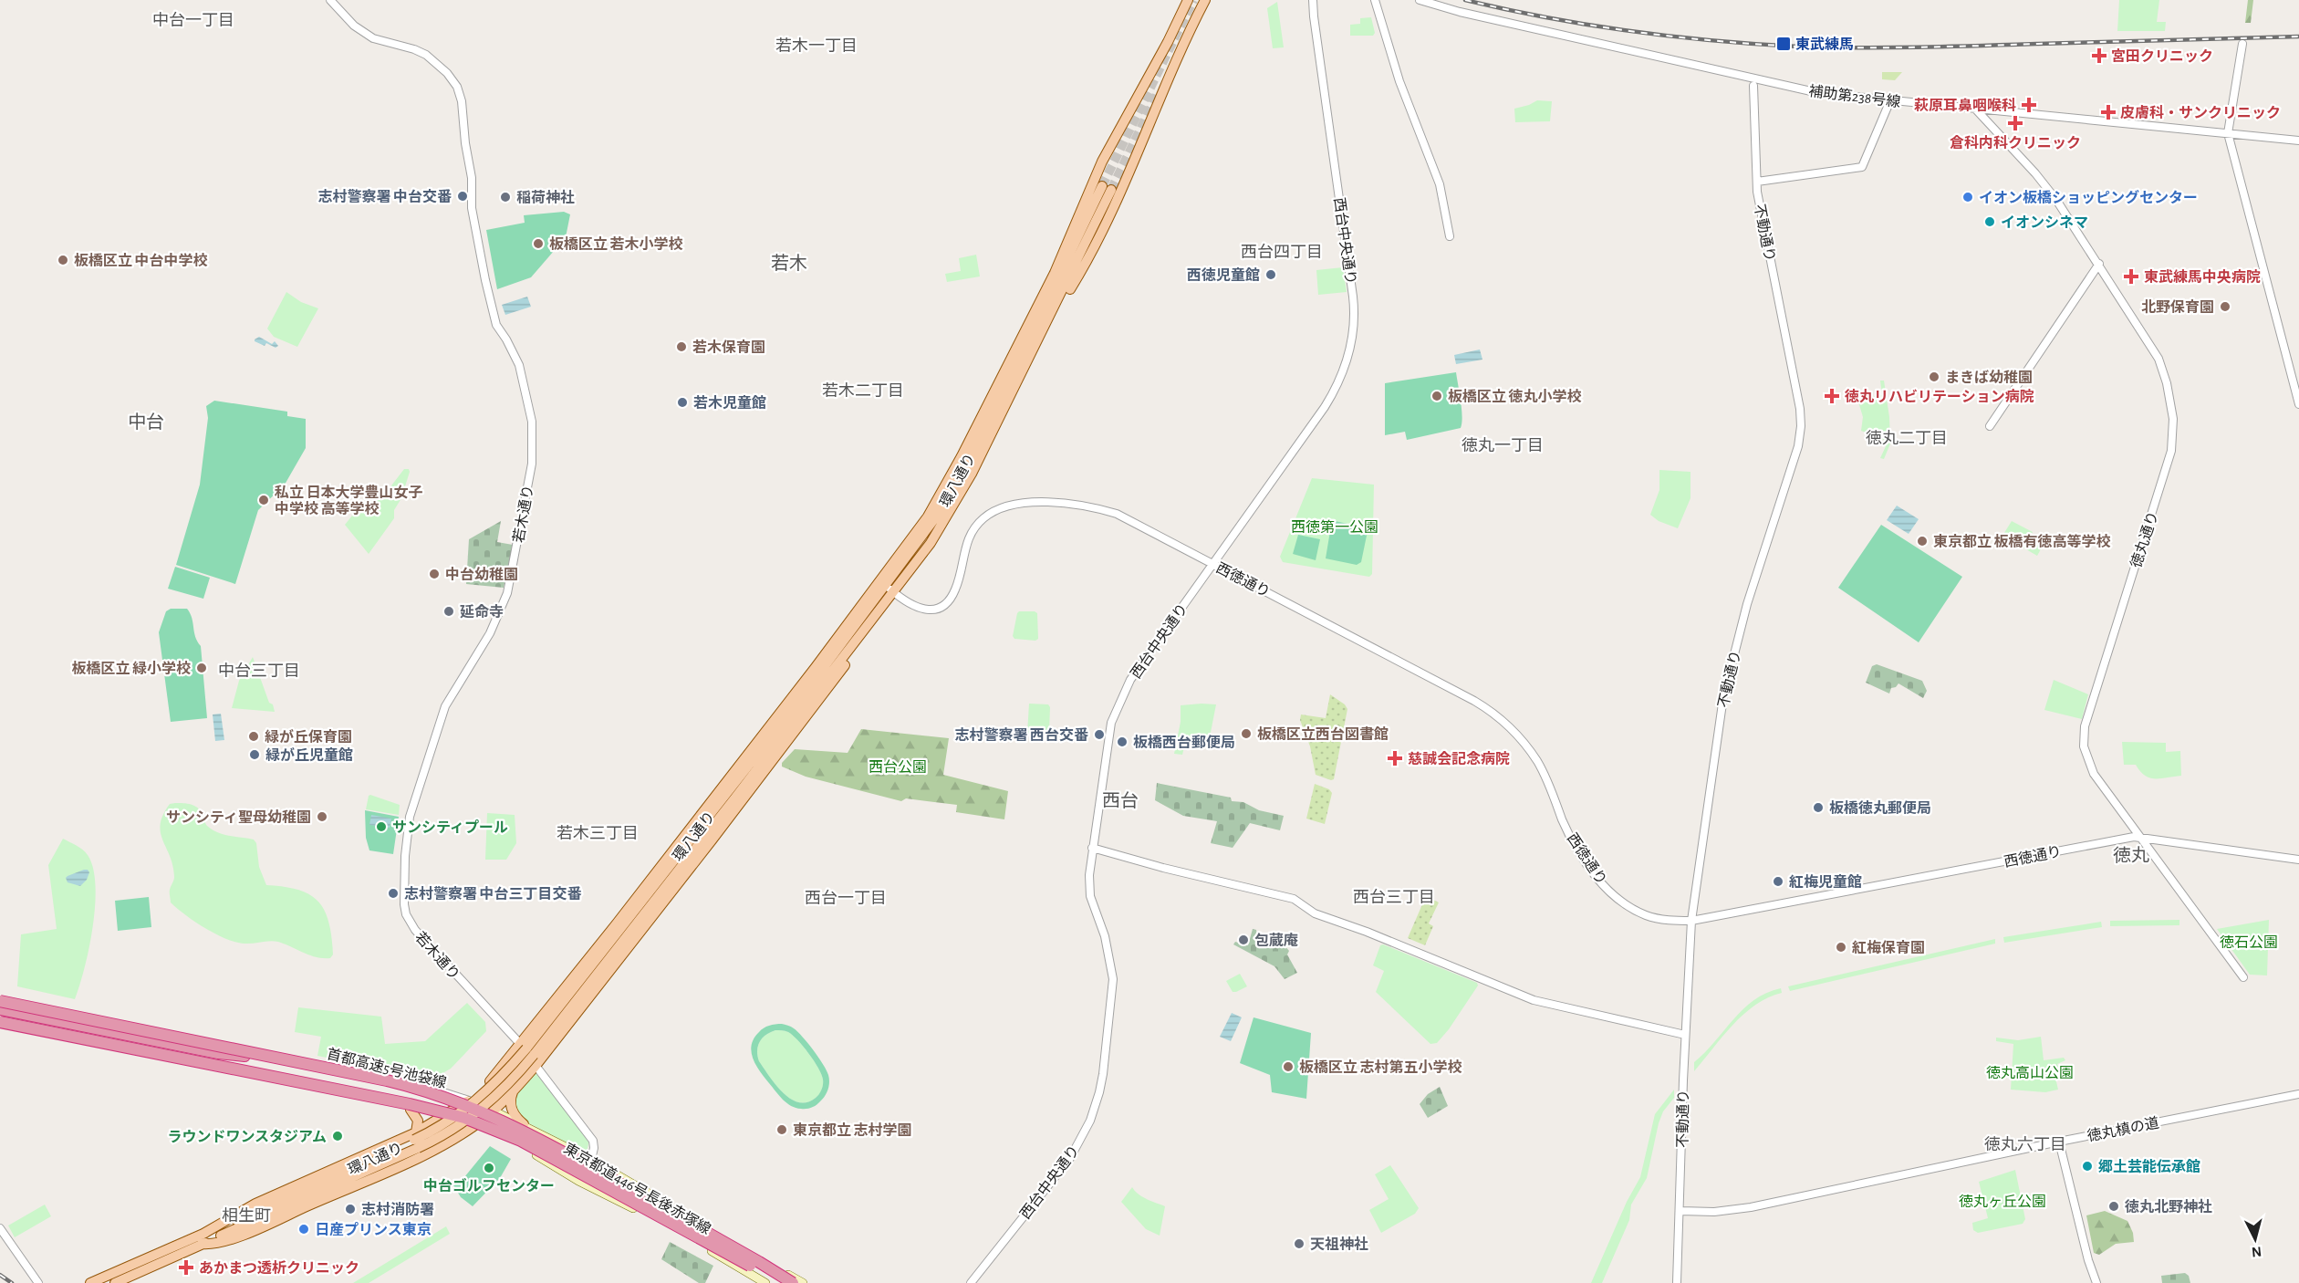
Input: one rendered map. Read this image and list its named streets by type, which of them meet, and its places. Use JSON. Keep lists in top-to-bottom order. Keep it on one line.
{"streets":{"highway":["首都高速5号池袋線"],"main road":["環八通り","東京都道446号長後赤塚線"],"street":["補助第238号線","不動通り","西台中央通り","若木通り","徳丸通り","西徳通り","徳丸槙の道"]},"crossings":[["補助第238号線","徳丸通り"],["不動通り","西徳通り"],["不動通り","徳丸槙の道"],["西台中央通り","西徳通り"],["環八通り","西徳通り"],["若木通り","東京都道446号長後赤塚線"],["徳丸通り","西徳通り"]],"districts":["中台一丁目","若木一丁目","西台四丁目","若木","若木二丁目","中台","徳丸二丁目","徳丸一丁目","中台三丁目","西台","若木三丁目","徳丸","西台三丁目","西台一丁目","徳丸六丁目","相生町"],"parks":["西徳第一公園","西台公園","徳石公園","徳丸高山公園","徳丸ヶ丘公園"],"places":{"transit":["東武練馬"],"health":["宮田クリニック","萩原耳鼻咽喉科","皮膚科・サンクリニック","倉科内科クリニック","東武練馬中央病院","徳丸リハビリテーション病院","慈誠会記念病院","あかまつ透析クリニック"],"other":["志村警察署 中台交番","稲荷神社","イオン板橋ショッピングセンター","イオンシネマ","板橋区立 若木小学校","板橋区立 中台中学校","西徳児童館","北野保育園","若木保育園","まきば幼稚園","板橋区立 徳丸小学校","若木児童館","私立 日本大学豊山女子 中学校 高等学校","東京都立 板橋有徳高等学校","中台幼稚園","延命寺","板橋区立 緑小学校","板橋区立西台図書館","志村警察署 西台交番","緑が丘保育園","板橋西台郵便局","緑が丘児童館","板橋徳丸郵便局","サンシティ聖母幼稚園","サンシティプール","紅梅児童館","志村警察署 中台三丁目交番","包蔵庵","紅梅保育園","板橋区立 志村第五小学校","東京都立 志村学園","ラウンドワンスタジアム","郷土芸能伝承館","中台ゴルフセンター","徳丸北野神社","志村消防署","日産プリンス東京","天祖神社"]},"north":"bottom"}
